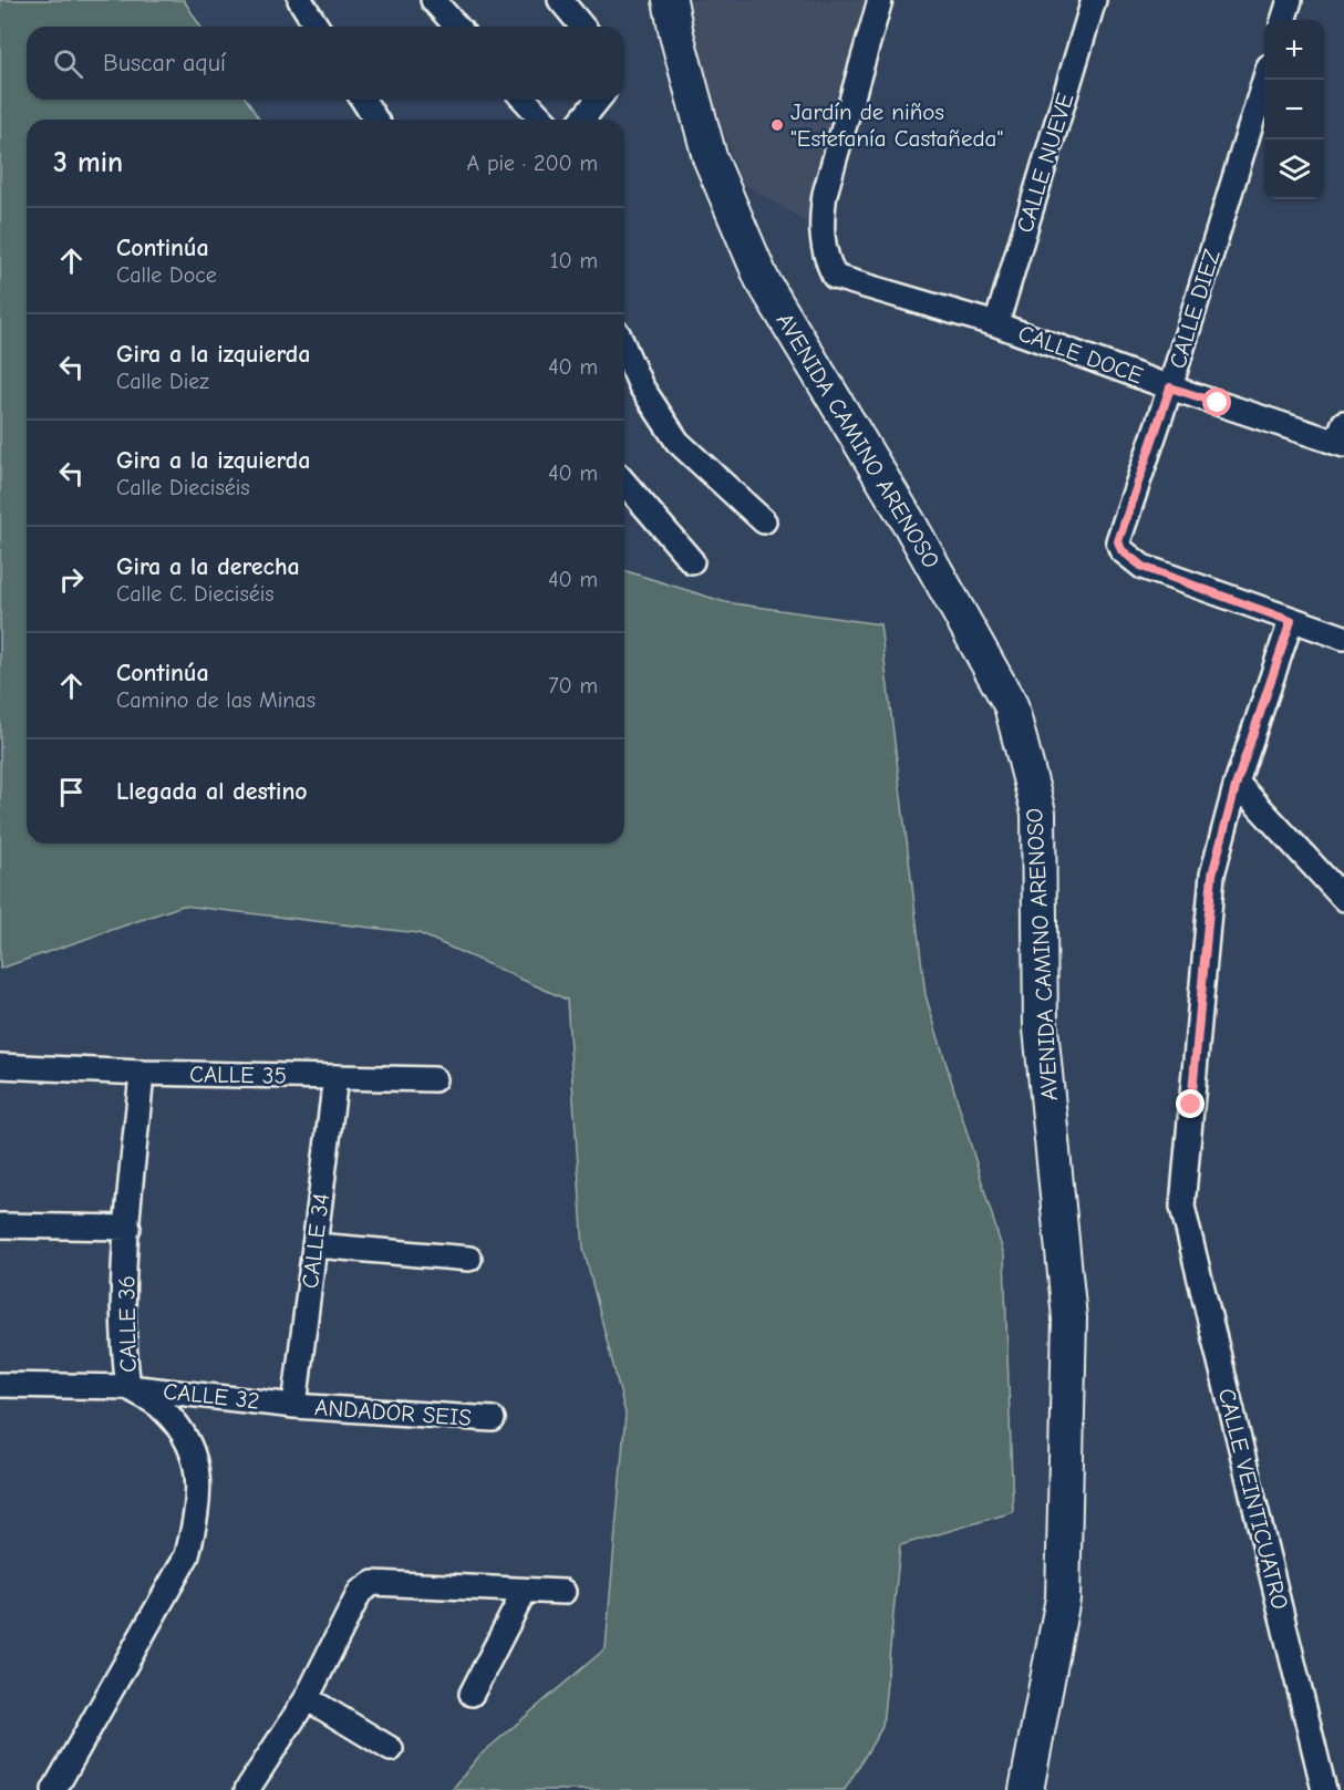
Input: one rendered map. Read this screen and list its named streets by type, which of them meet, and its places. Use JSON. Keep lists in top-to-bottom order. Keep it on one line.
{"streets":{"main road":["AVENIDA CAMINO ARENOSO"],"street":["CALLE NUEVE","CALLE DIEZ","CALLE DOCE","CALLE 35","CALLE 34","CALLE 36","CALLE 32","ANDADOR SEIS","CALLE VEINTICUATRO"]},"crossings":[["CALLE NUEVE","CALLE DOCE"],["CALLE DIEZ","CALLE DOCE"],["CALLE DIEZ","CALLE VEINTICUATRO"],["CALLE 35","CALLE 34"],["CALLE 35","CALLE 36"],["CALLE 34","CALLE 32"],["CALLE 34","ANDADOR SEIS"],["CALLE 36","CALLE 32"],["CALLE 32","ANDADOR SEIS"]],"places":["Jardín de niños \"Estefanía Castañeda\""],"page":{"map_buttons":["+","−"],"search":"Buscar aquí","heading":["3 min","A pie · 200 m"],"list":[["Continúa","Calle Doce","10 m"],["Gira a la izquierda","Calle Diez","40 m"],["Gira a la izquierda","Calle Dieciséis","40 m"],["Gira a la derecha","Calle C. Dieciséis","40 m"],["Continúa","Camino de las Minas","70 m"],"Llegada al destino"]}}
